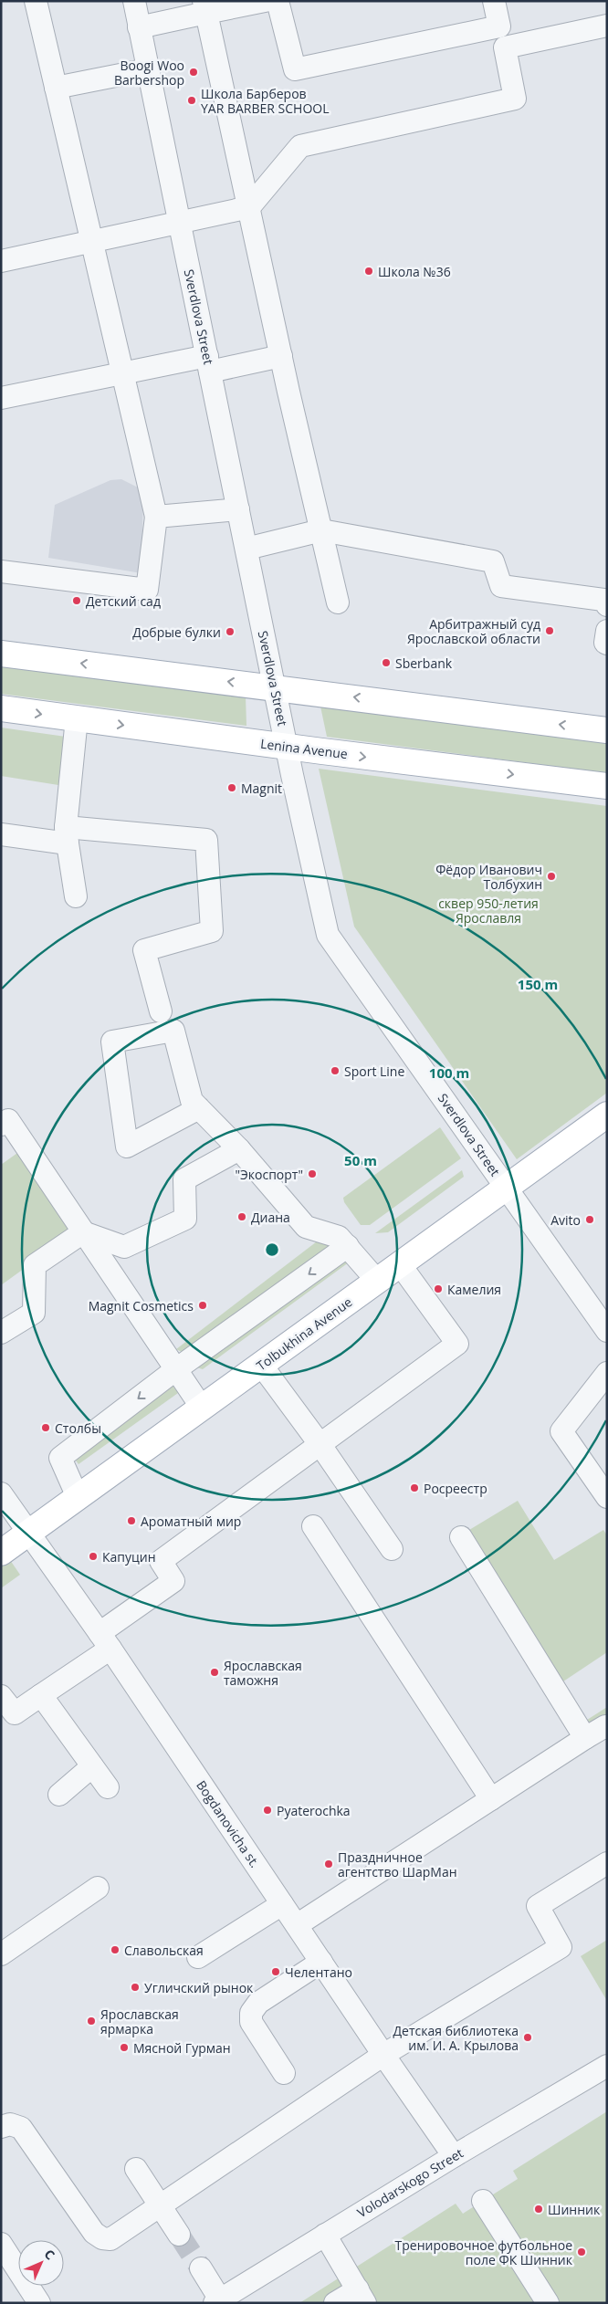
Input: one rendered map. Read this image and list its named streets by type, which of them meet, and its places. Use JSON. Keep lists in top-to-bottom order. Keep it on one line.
{"streets":{"main road":["Lenina Avenue","Tolbukhina Avenue"],"street":["Sverdlova Street","Bogdanovicha st.","Volodarskogo Street"]},"crossings":[["Sverdlova Street","Lenina Avenue"],["Sverdlova Street","Tolbukhina Avenue"],["Tolbukhina Avenue","Bogdanovicha st."],["Bogdanovicha st.","Volodarskogo Street"]],"parks":["сквер 950-летия Ярославля"],"places":["Boogi Woo Barbershop","Школа Барберов YAR BARBER SCHOOL","Школа №36","Детский сад","Арбитражный суд Ярославской области","Добрые булки","Sberbank","Magnit","Фёдор Иванович Толбухин","Sport Line","\"Экоспорт\"","Диана","Avito","Камелия","Magnit Cosmetics","Столбы","Росреестр","Ароматный мир","Капуцин","Ярославская таможня","Pyaterochka","Праздничное агентство ШарМан","Славольская","Челентано","Угличский рынок","Ярославская ярмарка","Детская библиотека им. И. А. Крылова","Мясной Гурман","Шинник","Тренировочное футбольное поле ФК Шинник"],"north":"top right","rings":["150 m","100 m","50 m"]}
